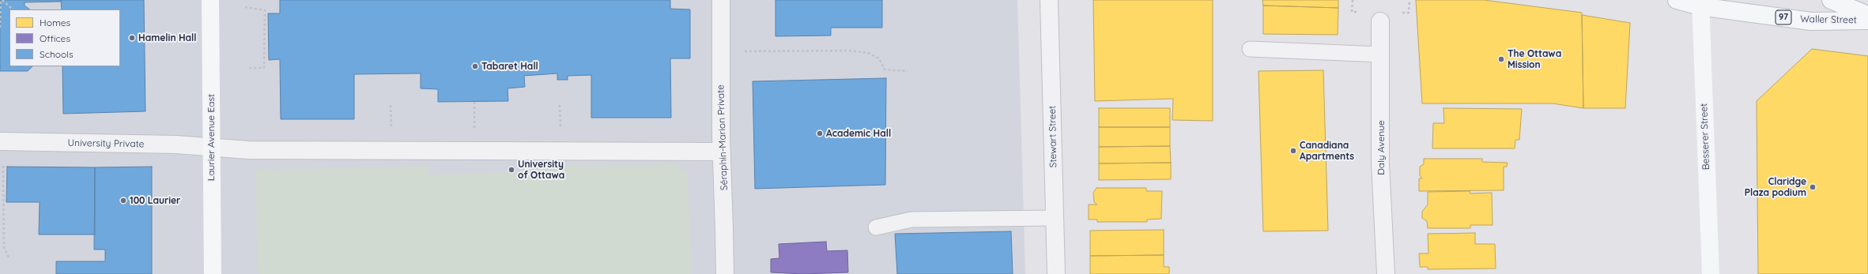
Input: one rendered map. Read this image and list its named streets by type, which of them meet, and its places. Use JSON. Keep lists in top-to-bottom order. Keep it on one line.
{"streets":{"main road":["97","Waller Street","Besserer Street","Laurier Avenue East"],"street":["Stewart Street","Séraphin-Marion Private","University Private","Daly Avenue"]},"crossings":[["Waller Street","Besserer Street"],["Laurier Avenue East","University Private"],["Séraphin-Marion Private","University Private"]],"places":["Hamelin Hall","The Ottawa Mission","Tabaret Hall","Academic Hall","Canadiana Apartments","University of Ottawa","Claridge Plaza podium","100 Laurier"],"legend":["Homes","Offices","Schools"]}
